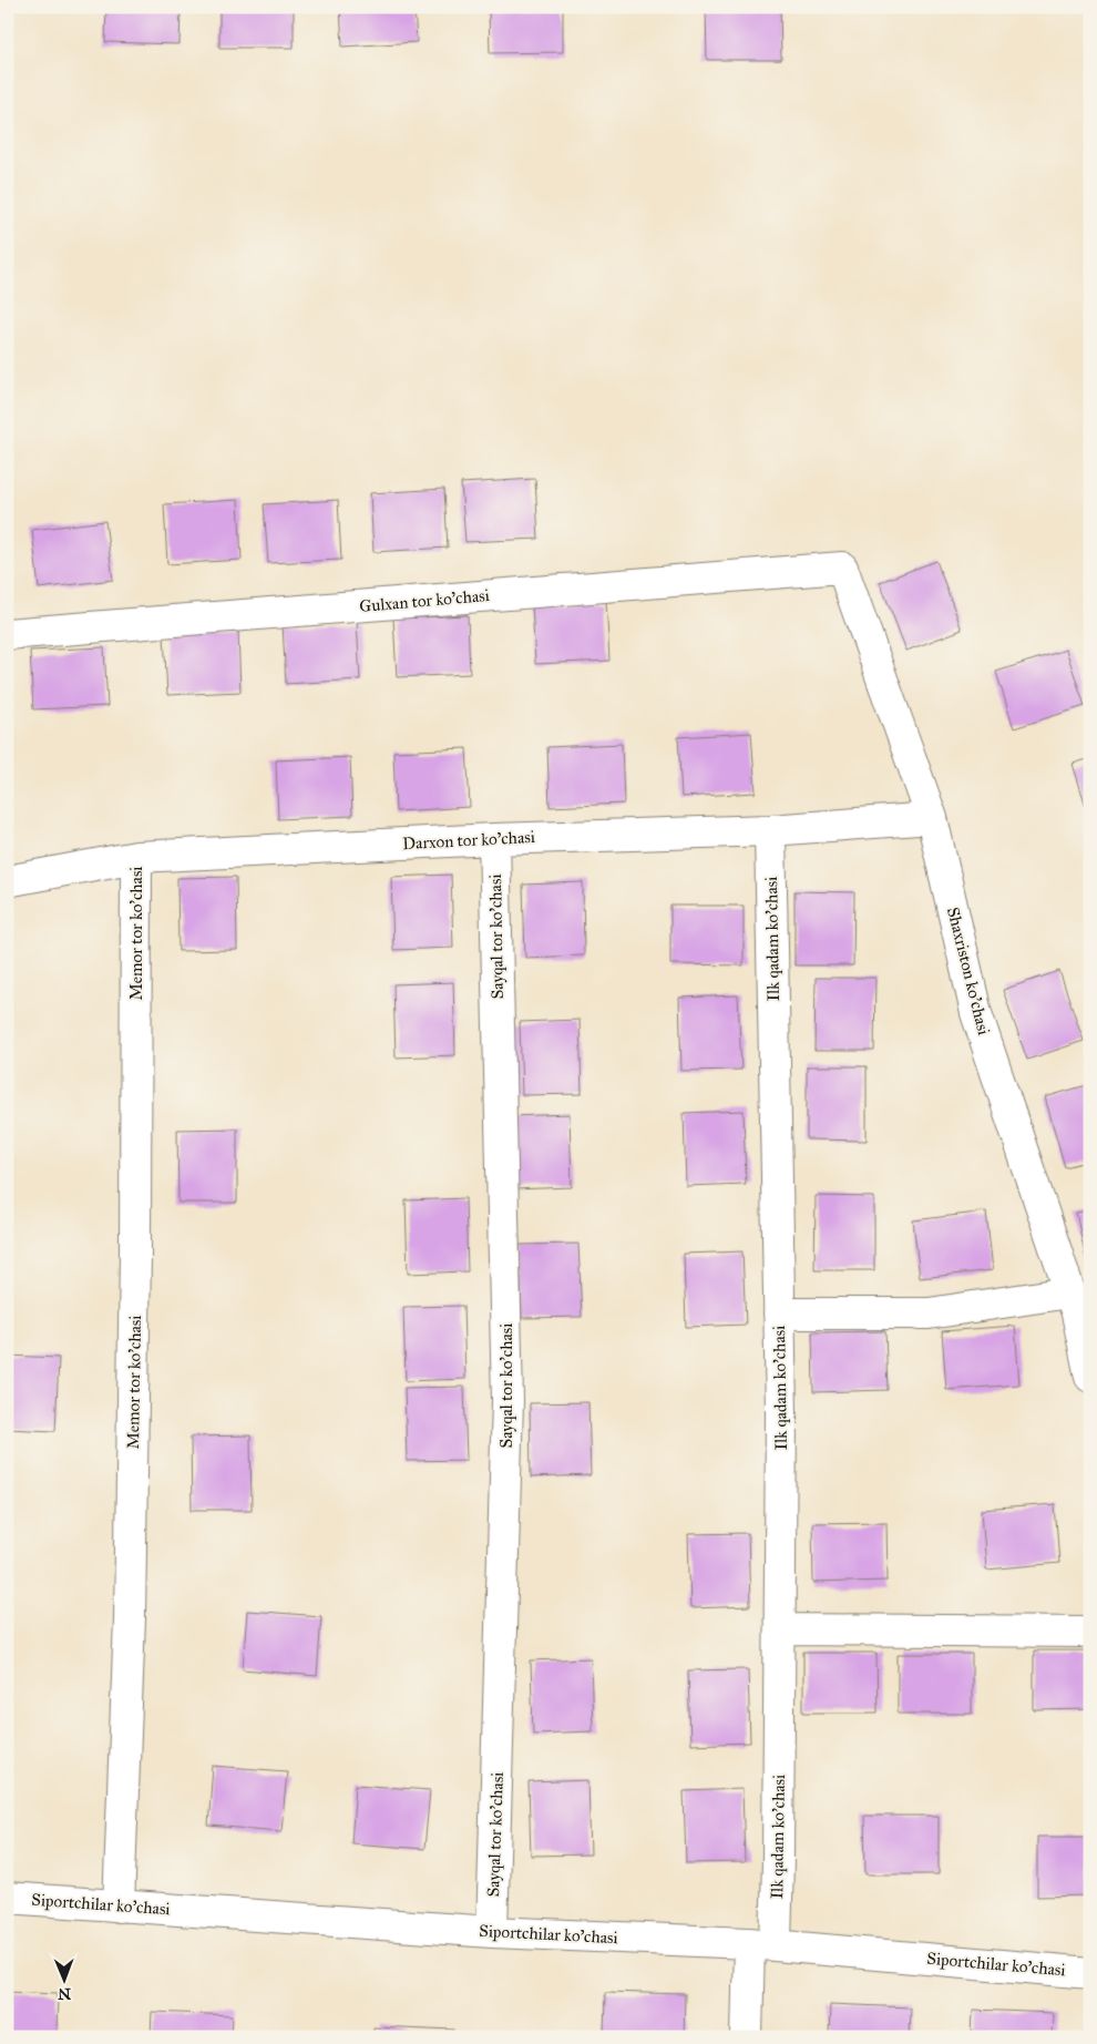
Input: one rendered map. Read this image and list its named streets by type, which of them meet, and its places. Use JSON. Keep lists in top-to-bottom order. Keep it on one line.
{"streets":{"street":["Gulxan tor ko'chasi","Darxon tor ko'chasi","Memor tor ko'chasi","Sayqal tor ko'chasi","Ilk qadam ko'chasi","Shaxriston ko'chasi","Siportchilar ko'chasi"]},"crossings":[["Gulxan tor ko'chasi","Shaxriston ko'chasi"],["Darxon tor ko'chasi","Memor tor ko'chasi"],["Darxon tor ko'chasi","Sayqal tor ko'chasi"],["Darxon tor ko'chasi","Ilk qadam ko'chasi"],["Darxon tor ko'chasi","Shaxriston ko'chasi"],["Memor tor ko'chasi","Siportchilar ko'chasi"],["Sayqal tor ko'chasi","Siportchilar ko'chasi"],["Ilk qadam ko'chasi","Siportchilar ko'chasi"]],"north":"bottom"}
